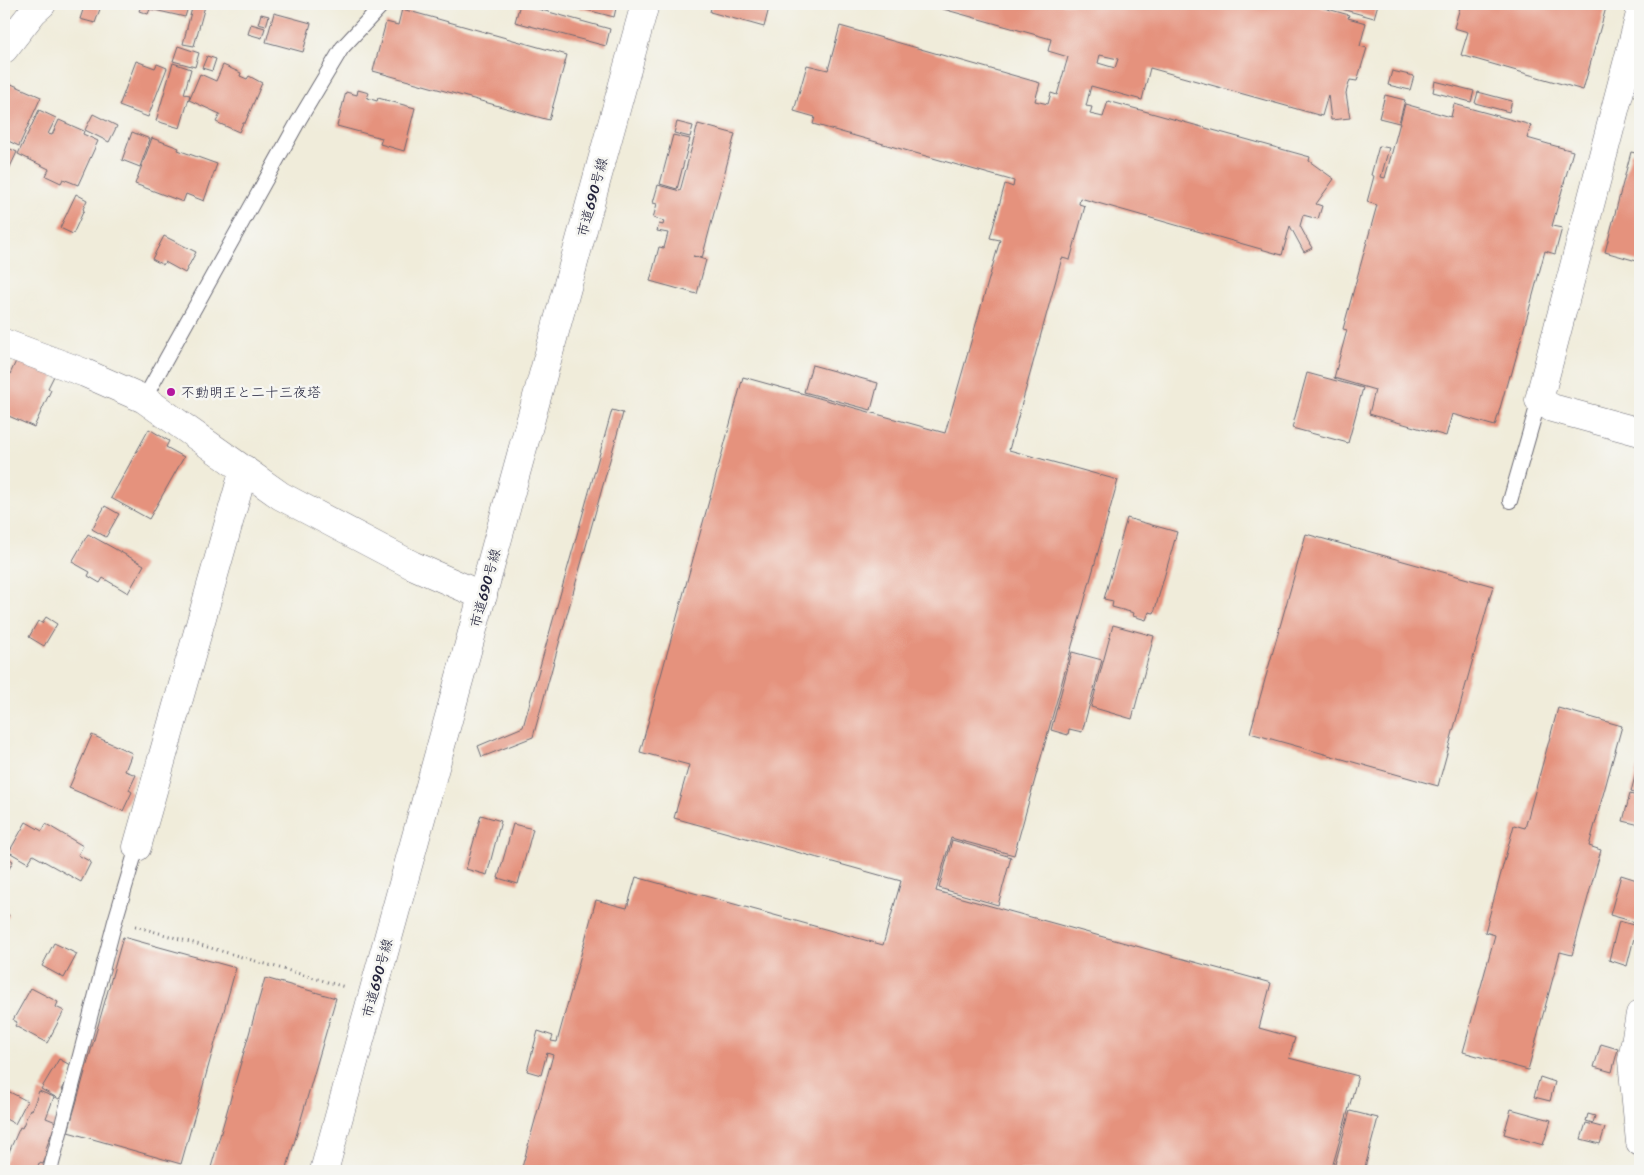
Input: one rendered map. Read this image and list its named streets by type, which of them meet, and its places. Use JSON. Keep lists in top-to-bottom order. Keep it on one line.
{"streets":{"street":["市道690号線"]},"places":["不動明王と二十三夜塔"]}
